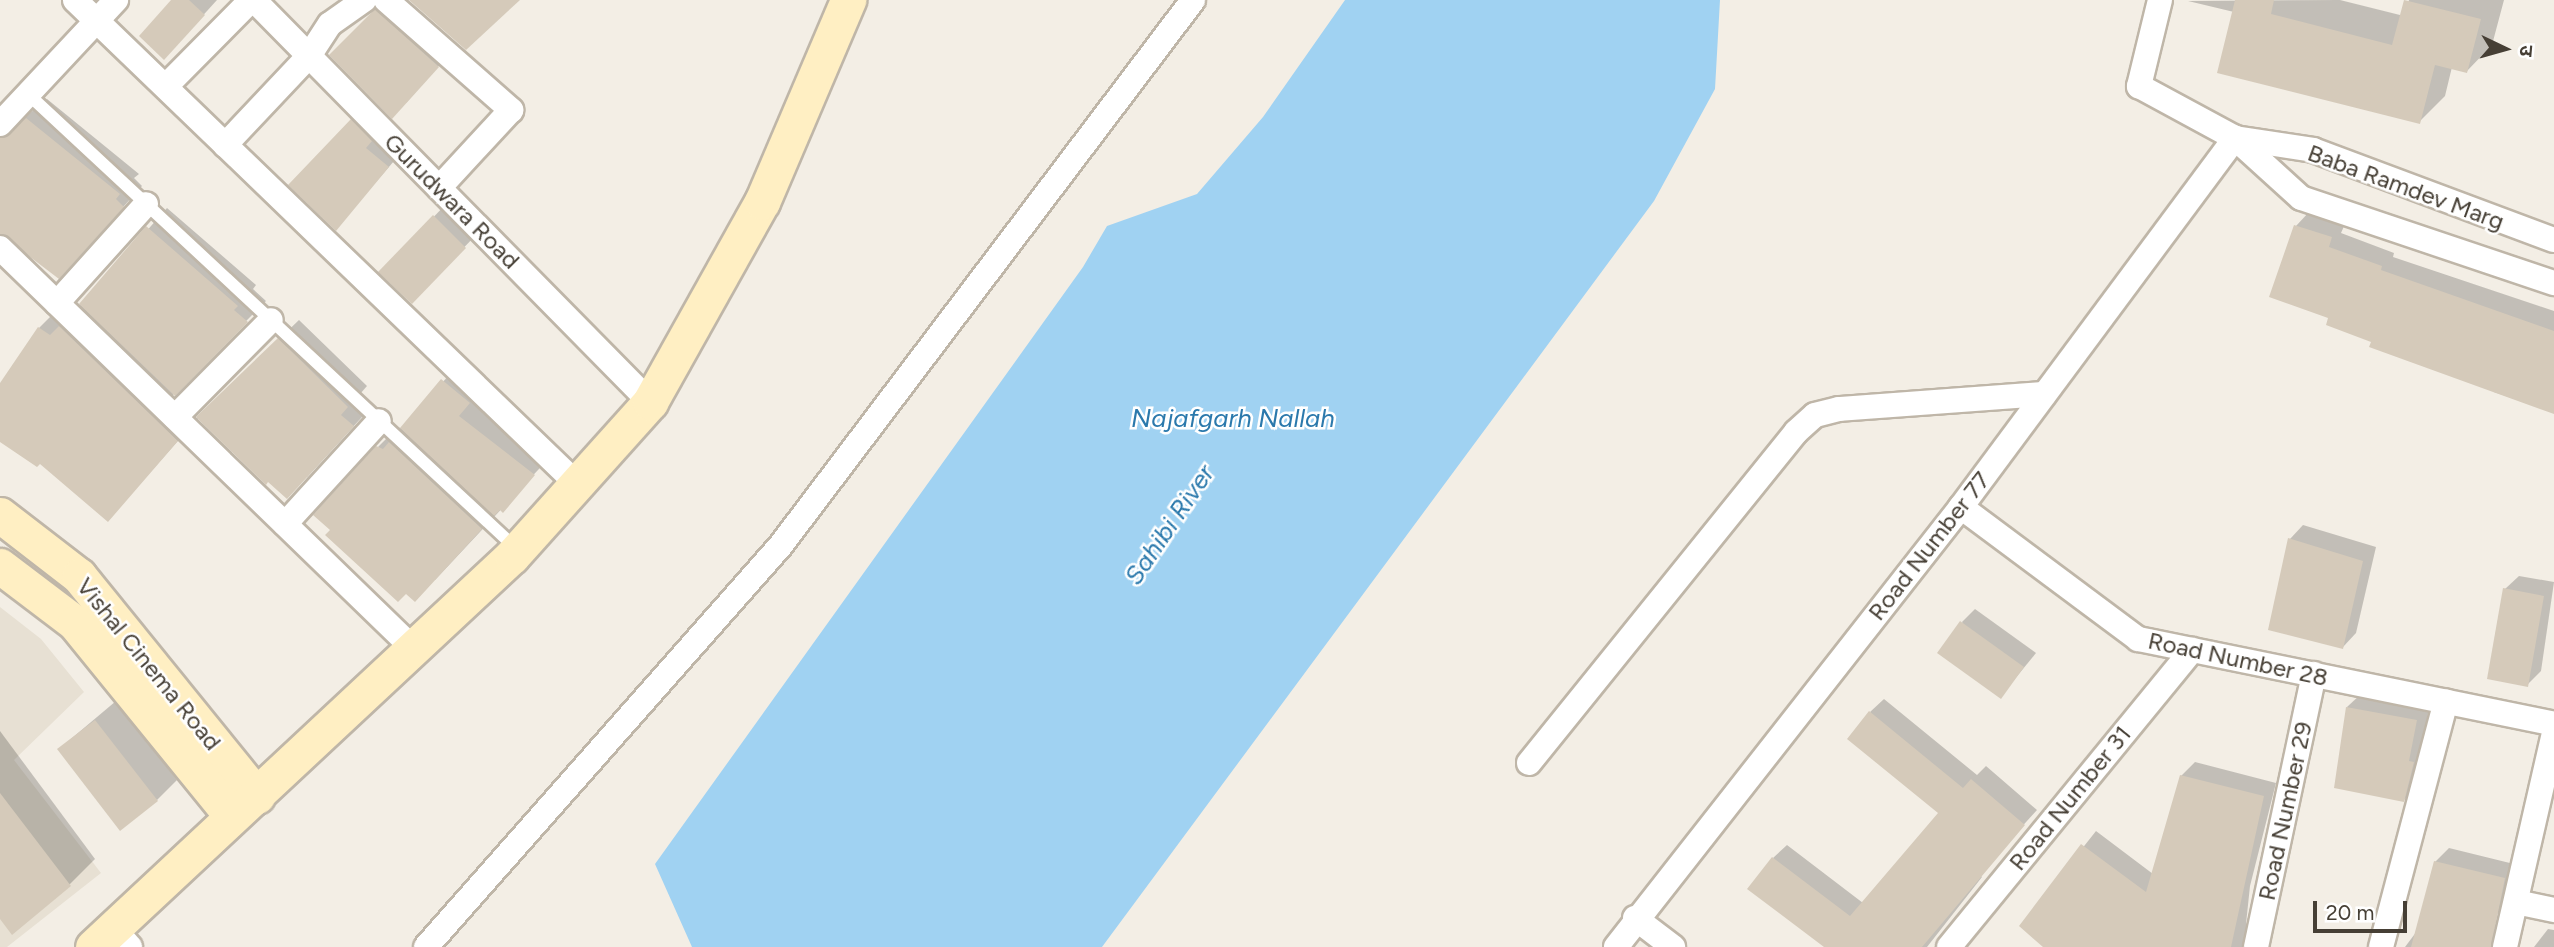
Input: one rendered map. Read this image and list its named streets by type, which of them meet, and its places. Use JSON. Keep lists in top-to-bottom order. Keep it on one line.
{"streets":{"street":["Baba Ramdev Marg","Gurudwara Road","Road Number 77","Road Number 28","Vishal Cinema Road","Road Number 31","Road Number 29"]},"crossings":[["Baba Ramdev Marg","Road Number 77"],["Road Number 77","Road Number 28"],["Road Number 28","Road Number 31"],["Road Number 28","Road Number 29"]],"water":["Najafgarh Nallah","Sahibi River"],"scale_bar":"20 m","north":"right"}
